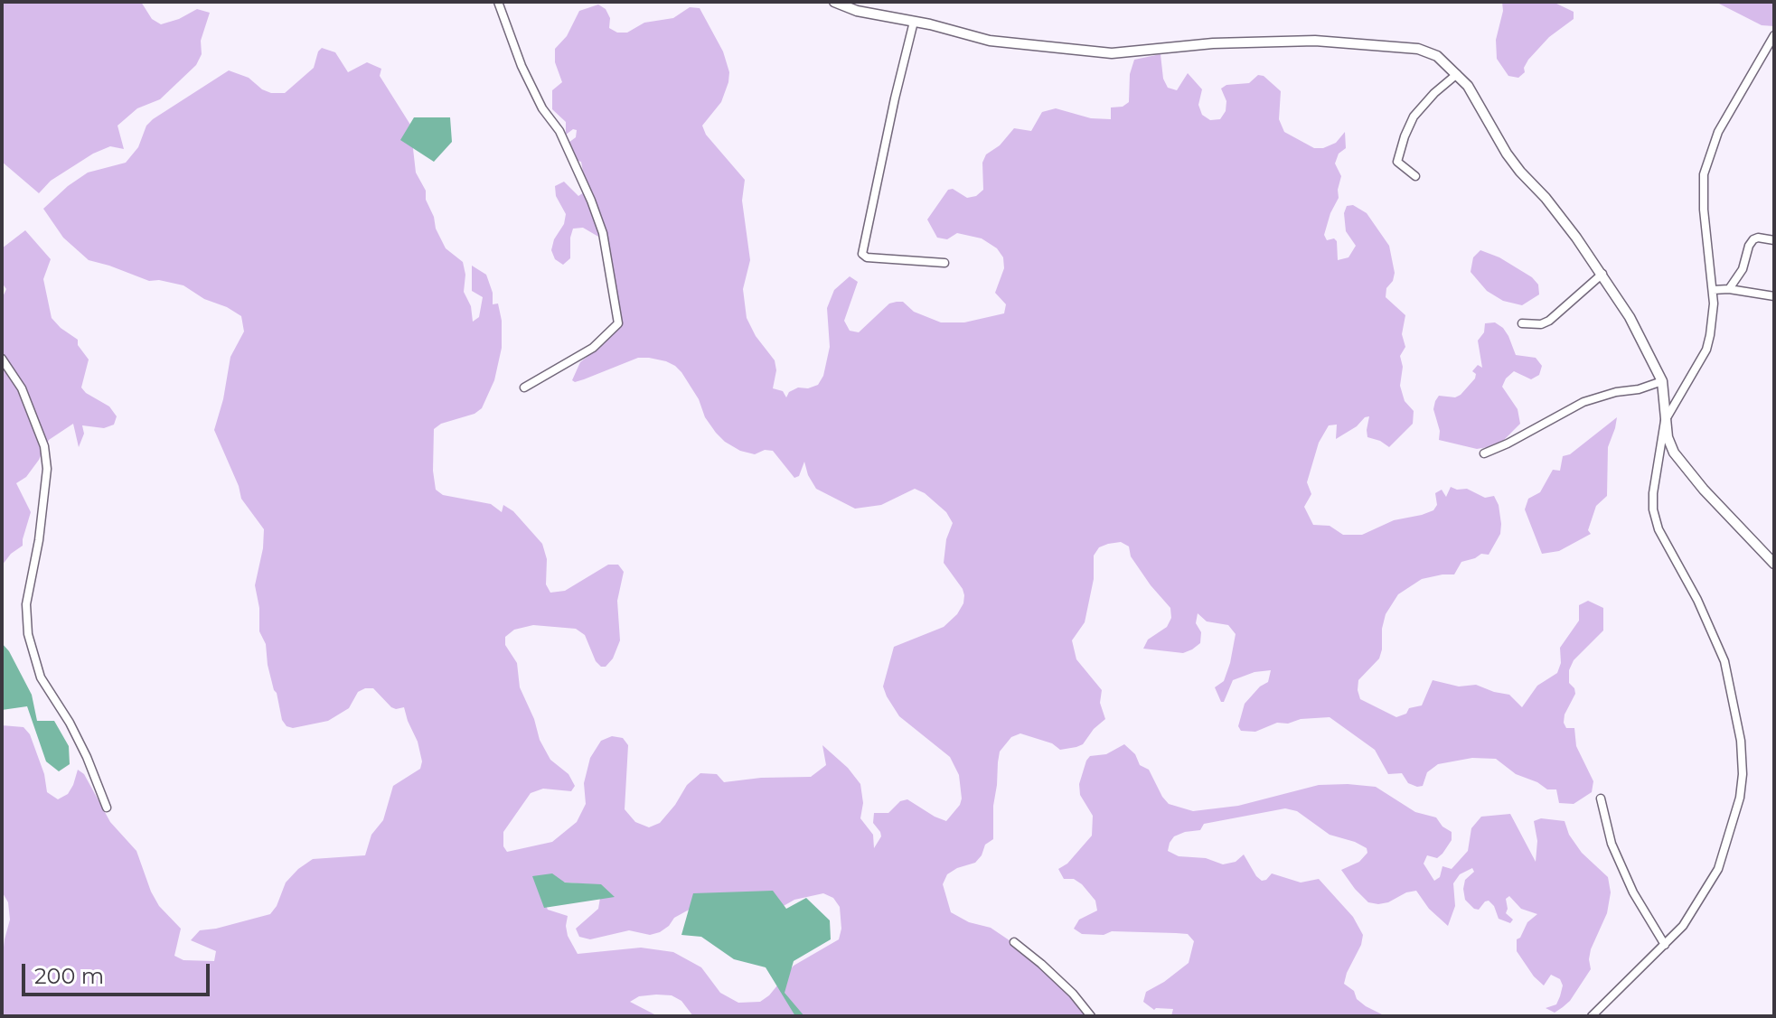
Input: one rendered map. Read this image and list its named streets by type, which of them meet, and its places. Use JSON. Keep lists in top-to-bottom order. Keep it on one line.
{"scale_bar":"200 m"}
